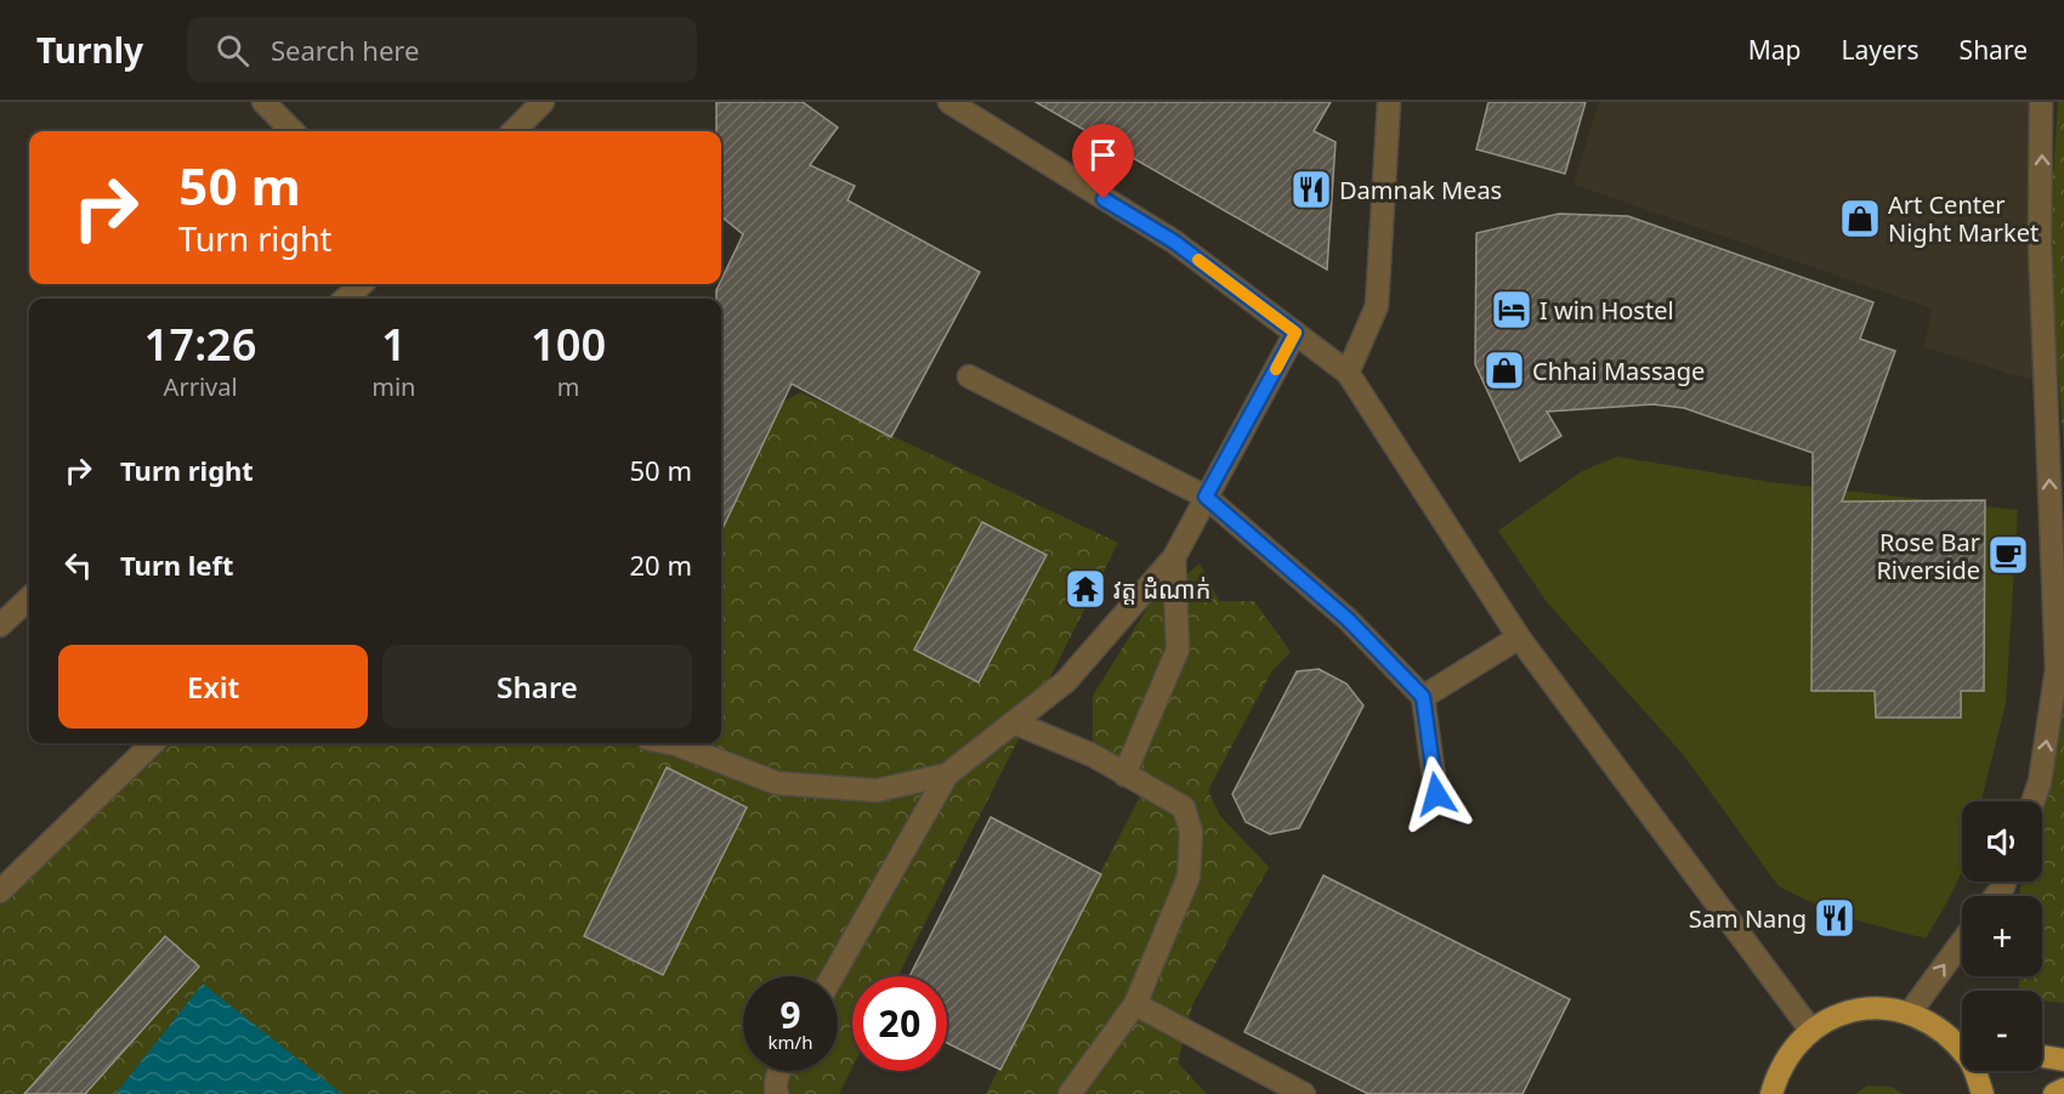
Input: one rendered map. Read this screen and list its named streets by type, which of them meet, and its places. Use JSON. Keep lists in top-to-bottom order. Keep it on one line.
{"places":{"restaurant":["Damnak Meas","Sam Nang"],"shop":["Art Center Night Market","Chhai Massage"],"hotel":["I win Hostel"],"cafe":["Rose Bar Riverside"],"temple":["វត្ត ដំំណាក់"]},"page":{"header":"Turnly","search":"Search here","nav":["Map","Layers","Share"],"turn":["50 m","Turn right"],"eta":["17:26","Arrival","1","min","100","m"],"list":[{"name":"Turn right","value":"50 m"},{"name":"Turn left","value":"20 m"}],"buttons":["Exit","Share"],"map_buttons":["+","−"],"speed":"9 km/h","limit":"20"}}
